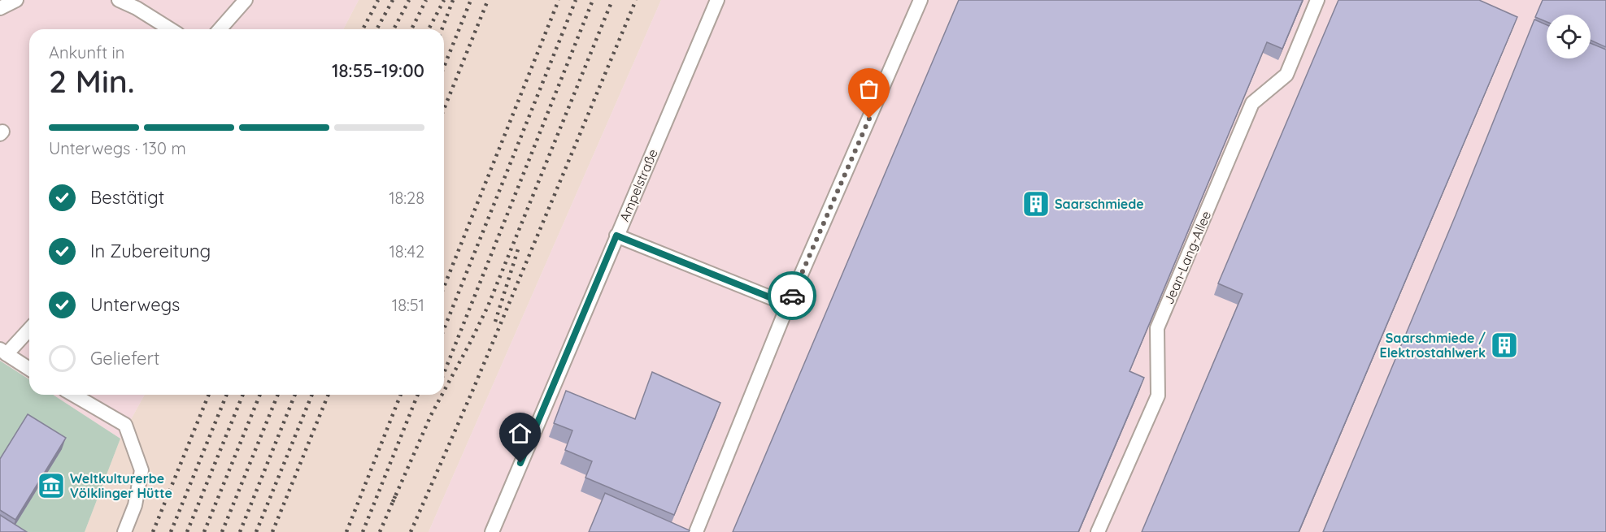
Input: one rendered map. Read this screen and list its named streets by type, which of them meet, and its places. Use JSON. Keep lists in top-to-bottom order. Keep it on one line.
{"streets":{"lane":["Ampelstraße","Jean-Lang-Allee"]},"places":{"building":["Saarschmiede","Saarschmiede / Elektrostahlwerk"],"museum":["Weltkulturerbe Völklinger Hütte"]},"page":{"heading":["2 Min.","Ankunft in","18:55–19:00"],"bar":"Unterwegs · 130 m","list":[["Bestätigt","18:28"],["In Zubereitung","18:42"],["Unterwegs","18:51"],"Geliefert"]}}
